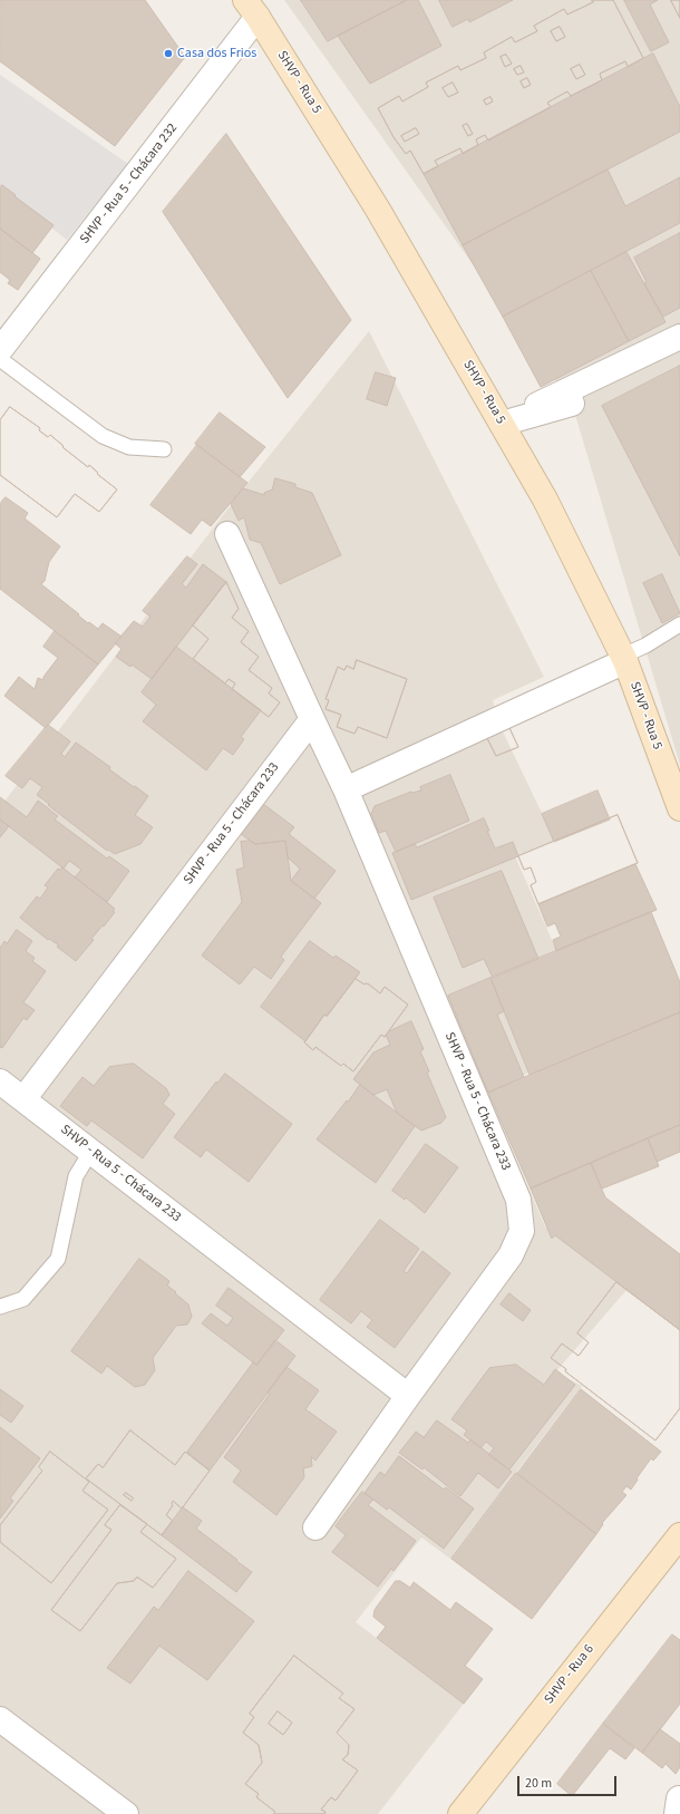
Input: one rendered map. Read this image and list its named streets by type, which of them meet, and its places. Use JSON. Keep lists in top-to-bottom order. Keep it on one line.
{"streets":{"street":["SHVP - Rua 5","SHVP - Rua 5 - Chácara 232","SHVP - Rua 5 - Chácara 233","SHVP - Rua 6"]},"crossings":[["SHVP - Rua 5","SHVP - Rua 5 - Chácara 232"]],"places":["Casa dos Frios"],"scale_bar":"20 m"}
